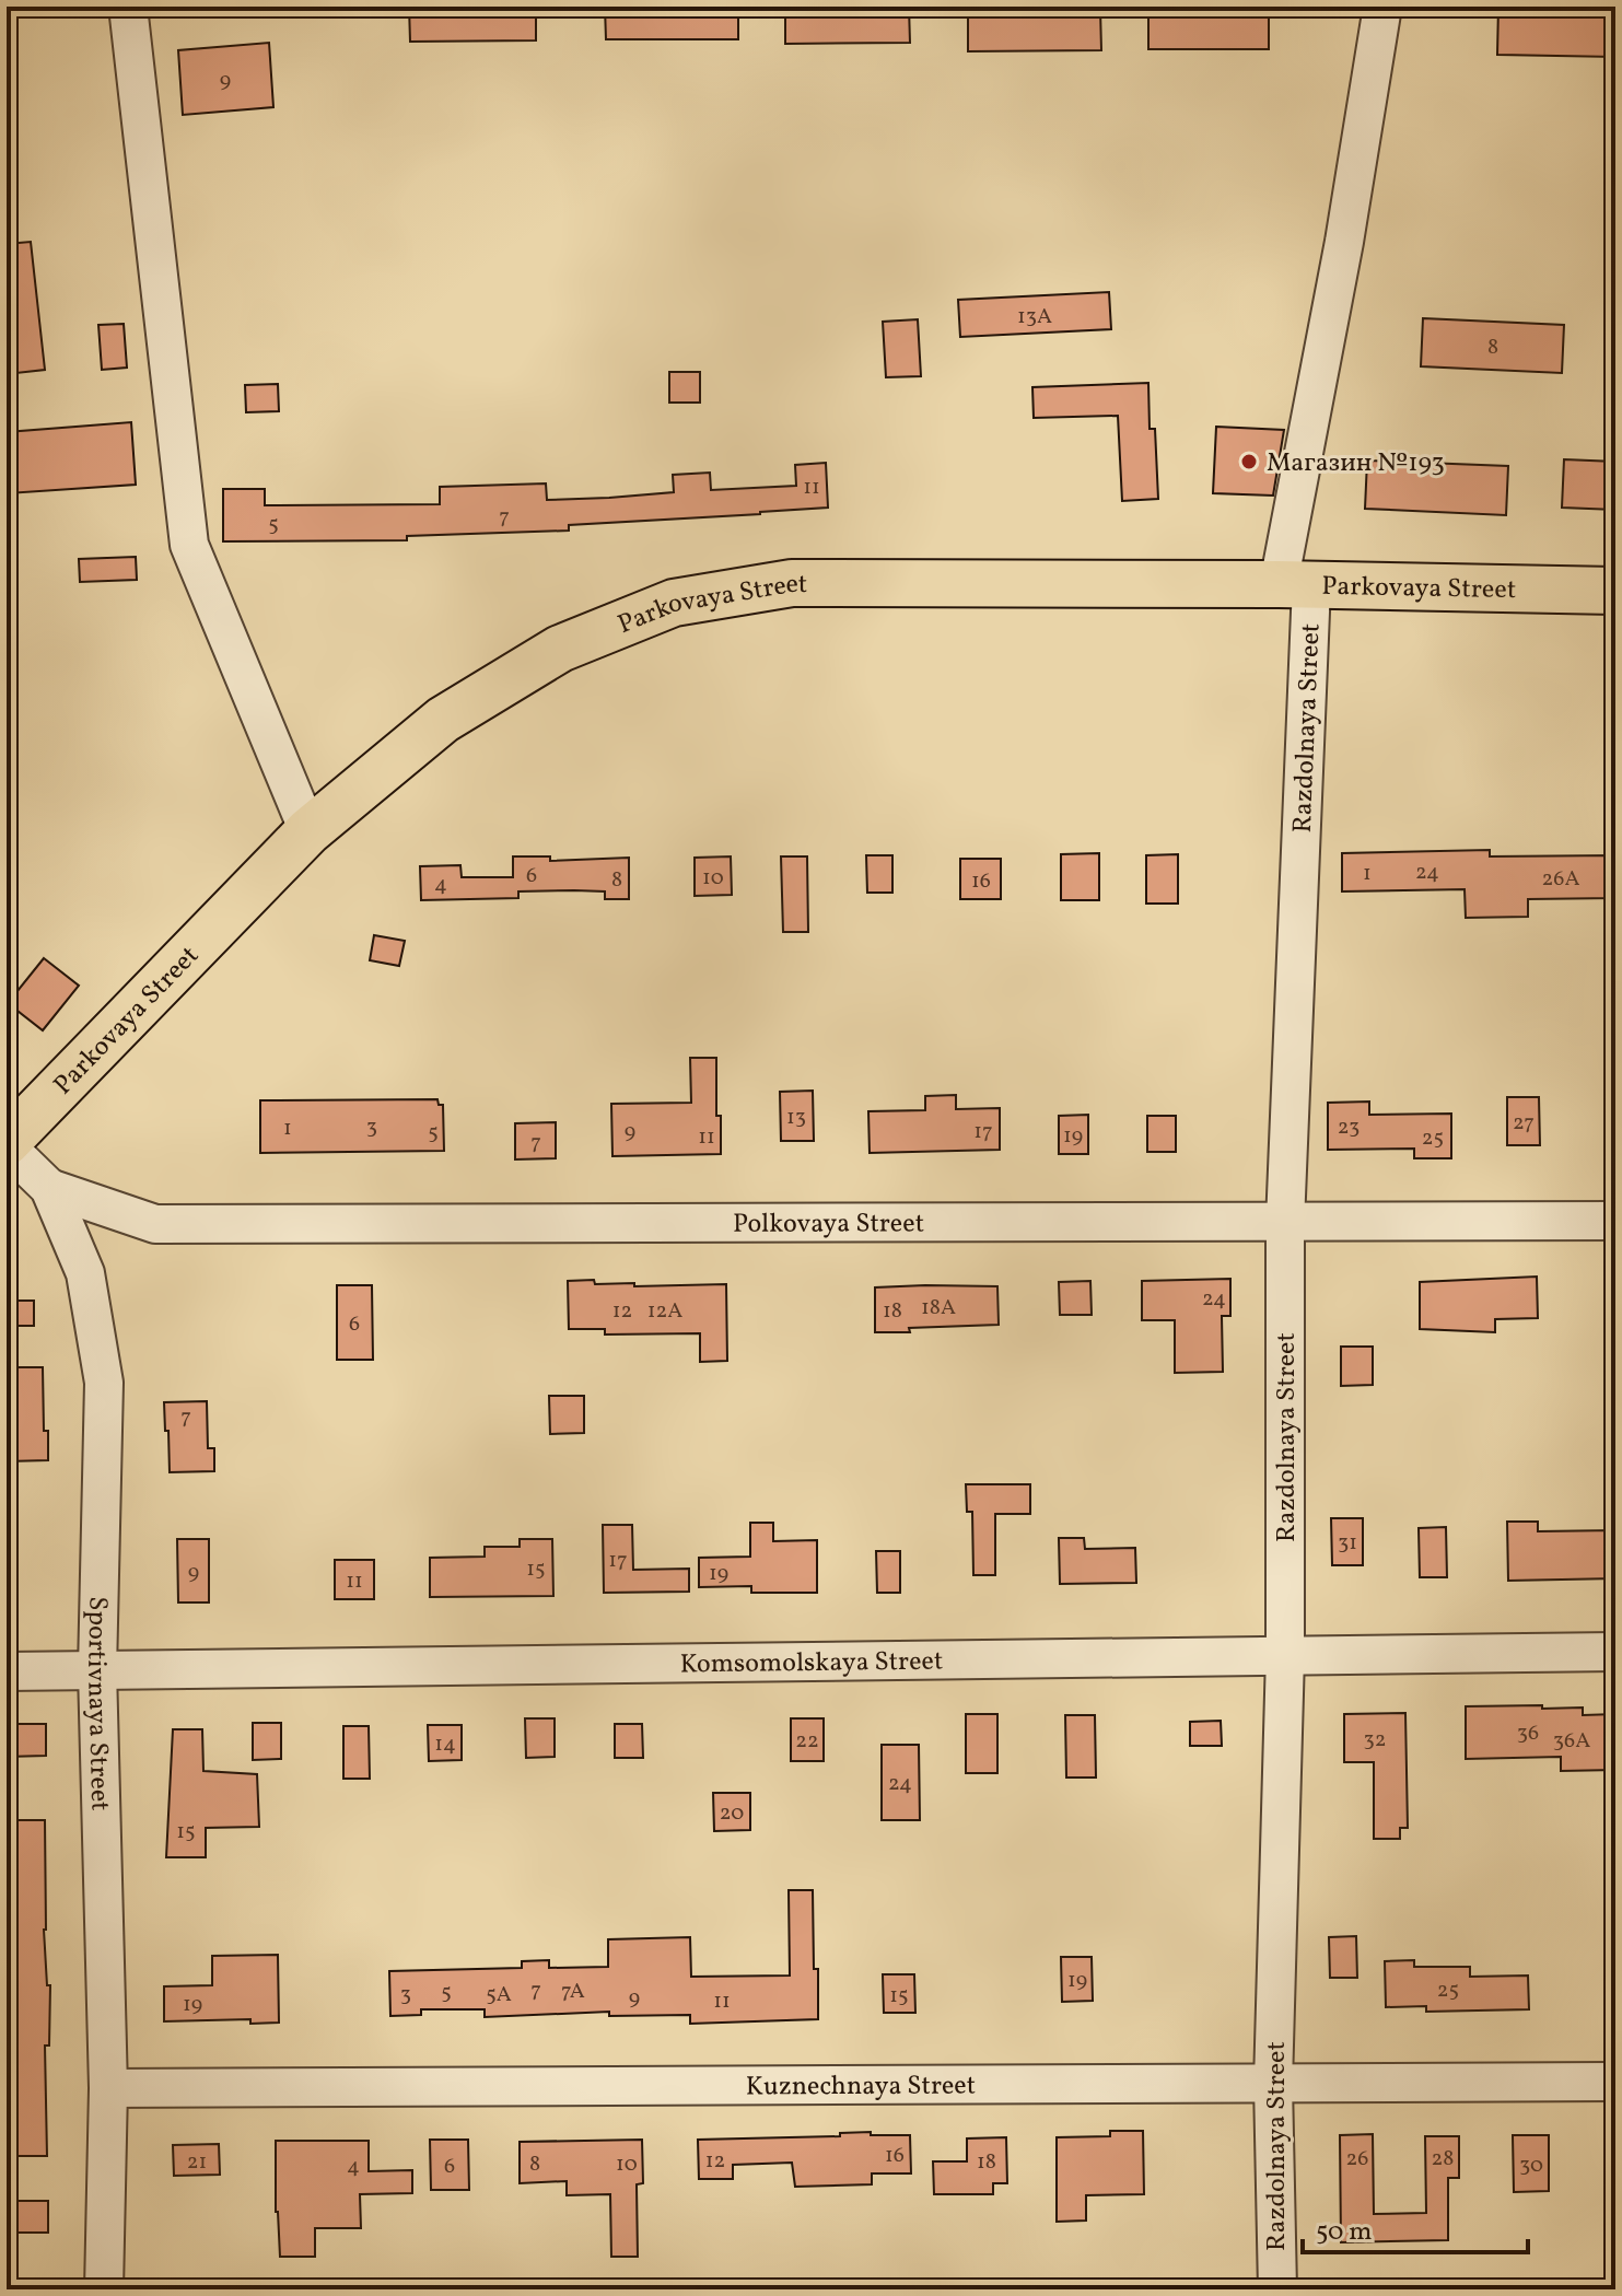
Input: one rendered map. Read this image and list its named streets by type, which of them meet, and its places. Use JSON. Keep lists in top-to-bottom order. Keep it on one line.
{"streets":{"main road":["Parkovaya Street"],"street":["Razdolnaya Street","Polkovaya Street","Komsomolskaya Street","Sportivnaya Street","Kuznechnaya Street"]},"crossings":[["Parkovaya Street","Razdolnaya Street"],["Parkovaya Street","Sportivnaya Street"],["Razdolnaya Street","Polkovaya Street"],["Razdolnaya Street","Komsomolskaya Street"],["Razdolnaya Street","Kuznechnaya Street"],["Polkovaya Street","Sportivnaya Street"],["Komsomolskaya Street","Sportivnaya Street"],["Sportivnaya Street","Kuznechnaya Street"]],"places":["Магазин №193"],"house_numbers":["9","13А","8","11","7","5","24","1","6","10","26А","8","16","4","13","27","3","23","1","9","17","5","19","11","25","7","24","18А","12","12А","18","6","7","31","17","15","9","19","11","36","32","22","36А","14","24","20","15","19","7","25","7А","5","3","5А","15","9","11","19","16","26","28","12","21","18","8","10","30","4","6"],"scale_bar":"50 m"}
